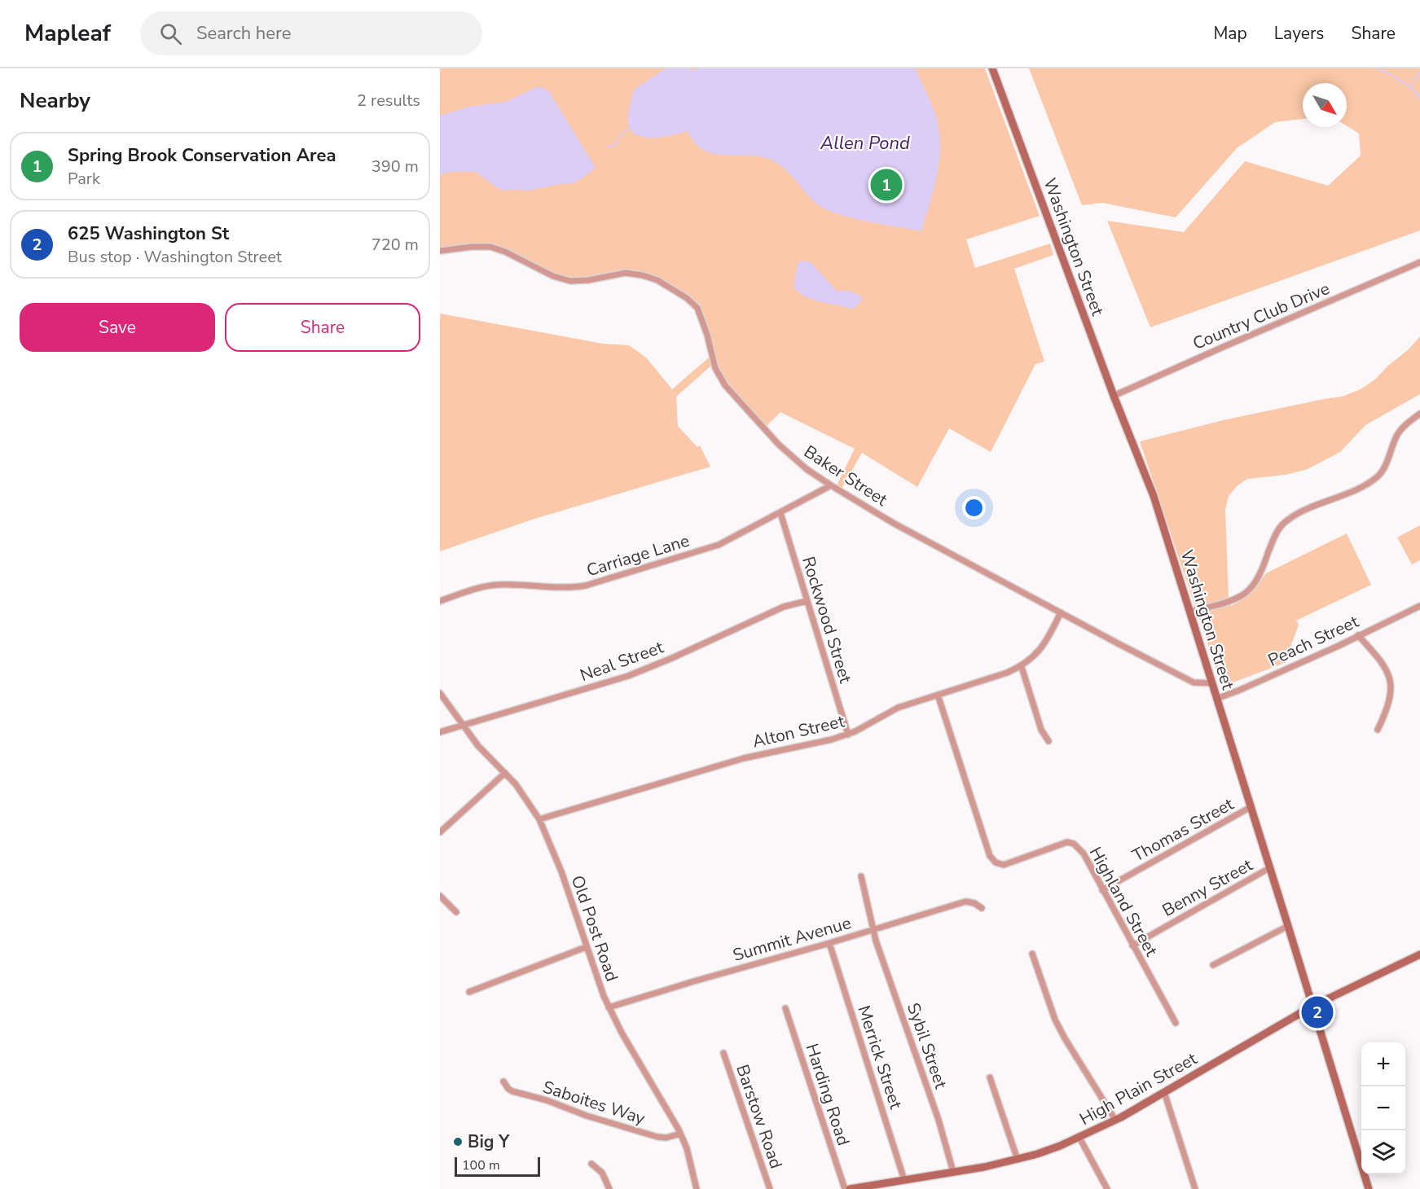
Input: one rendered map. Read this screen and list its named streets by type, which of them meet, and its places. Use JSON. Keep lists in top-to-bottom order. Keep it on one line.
{"streets":{"main road":["Washington Street","High Plain Street"],"street":["Country Club Drive","Baker Street","Carriage Lane","Rockwood Street","Peach Street","Neal Street","Alton Street","Thomas Street","Benny Street","Highland Street","Old Post Road","Summit Avenue","Sybil Street","Merrick Street","Harding Road","Saboites Way","Barstow Road"]},"crossings":[["Washington Street","Country Club Drive"],["Washington Street","Baker Street"],["Washington Street","Peach Street"],["Washington Street","Thomas Street"],["Washington Street","Benny Street"],["Washington Street","High Plain Street"],["Baker Street","Carriage Lane"],["Baker Street","Alton Street"],["Carriage Lane","Rockwood Street"],["Rockwood Street","Neal Street"],["Rockwood Street","Alton Street"],["Neal Street","Old Post Road"],["Alton Street","Highland Street"],["Alton Street","Old Post Road"],["Thomas Street","Highland Street"],["Benny Street","Highland Street"],["Old Post Road","Summit Avenue"],["Old Post Road","Saboites Way"],["Summit Avenue","Sybil Street"],["Summit Avenue","Merrick Street"],["Sybil Street","High Plain Street"],["Merrick Street","High Plain Street"]],"water":["Allen Pond"],"places":["Big Y"],"scale_bar":"100 m","north":"bottom right","page":{"header":"Mapleaf","search":"Search here","nav":["Map","Layers","Share"],"heading":["Nearby","2 results"],"list":[{"mark":"1","name":"Spring Brook Conservation Area","note":"Park","value":"390 m"},{"mark":"2","name":"625 Washington St","note":"Bus stop · Washington Street","value":"720 m"}],"pins":["1","2"],"buttons":["Save","Share"],"map_buttons":["+","−"],"scale":"100 m"}}
